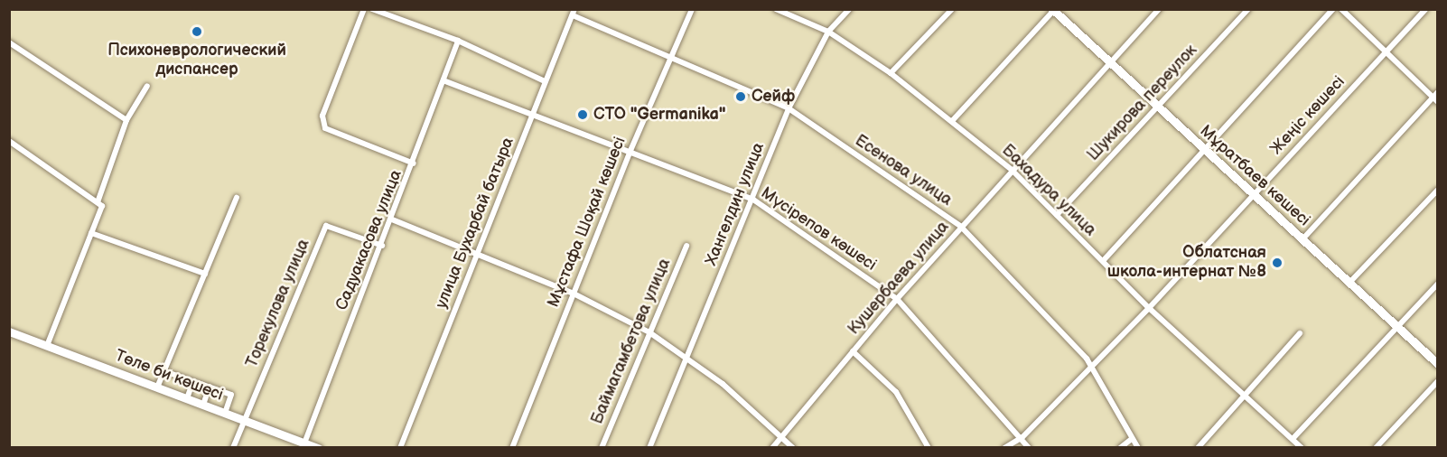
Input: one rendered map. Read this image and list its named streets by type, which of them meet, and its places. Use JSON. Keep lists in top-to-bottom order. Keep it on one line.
{"streets":{"street":["Шукирова переулок","Жеңіс көшесі","Есенова улица","Мұратбаев көшесі","Бахадура улица","Хангелдин улица","Мұстафа Шоқай көшесі","улица Бухарбай батыра","Мүсірепов көшесі","Садуакасова улица","Кушербаева улица","Торекулова улица","Баймагамбетова улица","Төле би көшесі"]},"crossings":[["Шукирова переулок","Мұратбаев көшесі"],["Шукирова переулок","Бахадура улица"],["Жеңіс көшесі","Есенова улица"],["Жеңіс көшесі","Мұратбаев көшесі"],["Жеңіс көшесі","Бахадура улица"],["Жеңіс көшесі","Мүсірепов көшесі"],["Есенова улица","Хангелдин улица"],["Есенова улица","Мұстафа Шоқай көшесі"],["Есенова улица","улица Бухарбай батыра"],["Есенова улица","Кушербаева улица"],["Мұратбаев көшесі","Кушербаева улица"],["Бахадура улица","Хангелдин улица"],["Бахадура улица","Кушербаева улица"],["Хангелдин улица","Мүсірепов көшесі"],["Мұстафа Шоқай көшесі","Мүсірепов көшесі"],["улица Бухарбай батыра","Мүсірепов көшесі"],["Мүсірепов көшесі","Садуакасова улица"],["Мүсірепов көшесі","Кушербаева улица"],["Садуакасова улица","Торекулова улица"],["Садуакасова улица","Төле би көшесі"],["Торекулова улица","Төле би көшесі"]],"places":["Психоневрологический диспансер","Сейф","СТО \"Germanika\"","Облатсная школа-интернат №8"]}
